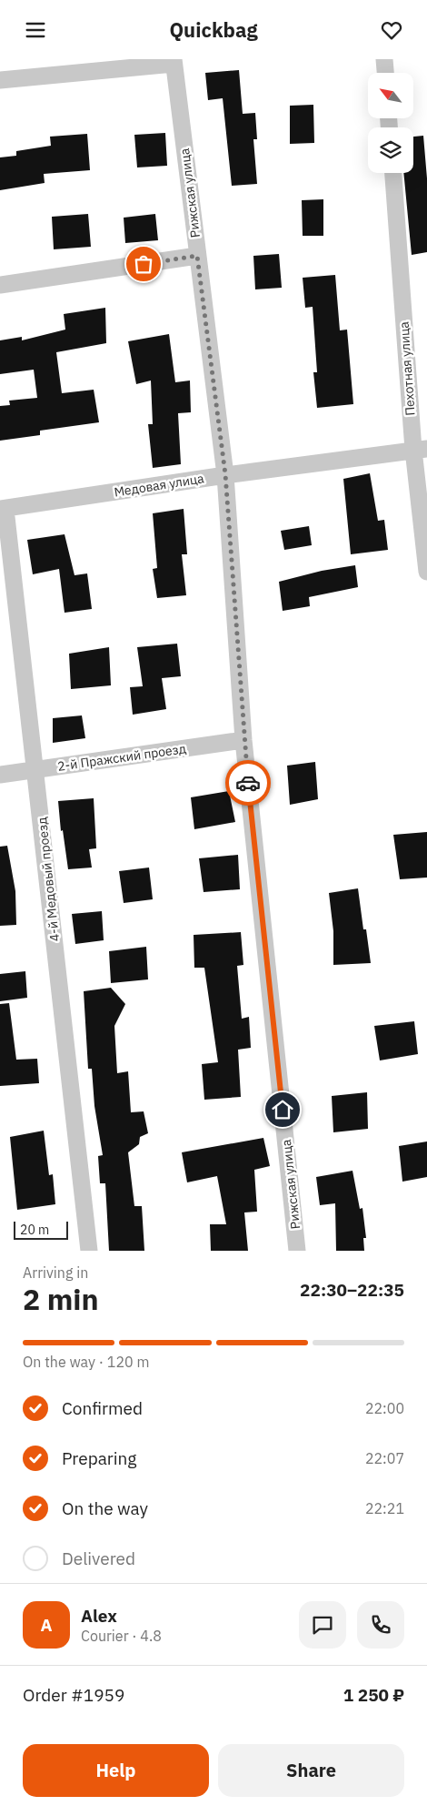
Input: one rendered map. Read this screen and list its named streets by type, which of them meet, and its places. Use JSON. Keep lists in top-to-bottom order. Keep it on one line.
{"streets":{"street":["Рижская улица","Пехотная улица","Медовая улица","2-й Пражский проезд","4-й Медовый проезд"]},"crossings":[["Рижская улица","Медовая улица"],["Рижская улица","2-й Пражский проезд"],["Пехотная улица","Медовая улица"],["Медовая улица","4-й Медовый проезд"],["2-й Пражский проезд","4-й Медовый проезд"]],"scale_bar":"20 m","north":"top left","page":{"header":"Quickbag","scale":"20 m","heading":["2 min","Arriving in","22:30–22:35"],"panel":["Alex","Courier · 4.8","Order #1959","1 250 ₽"],"bar":"On the way · 120 m","list":[["Confirmed","22:00"],["Preparing","22:07"],["On the way","22:21"],"Delivered"],"round":"A","buttons":["Help","Share"]}}
